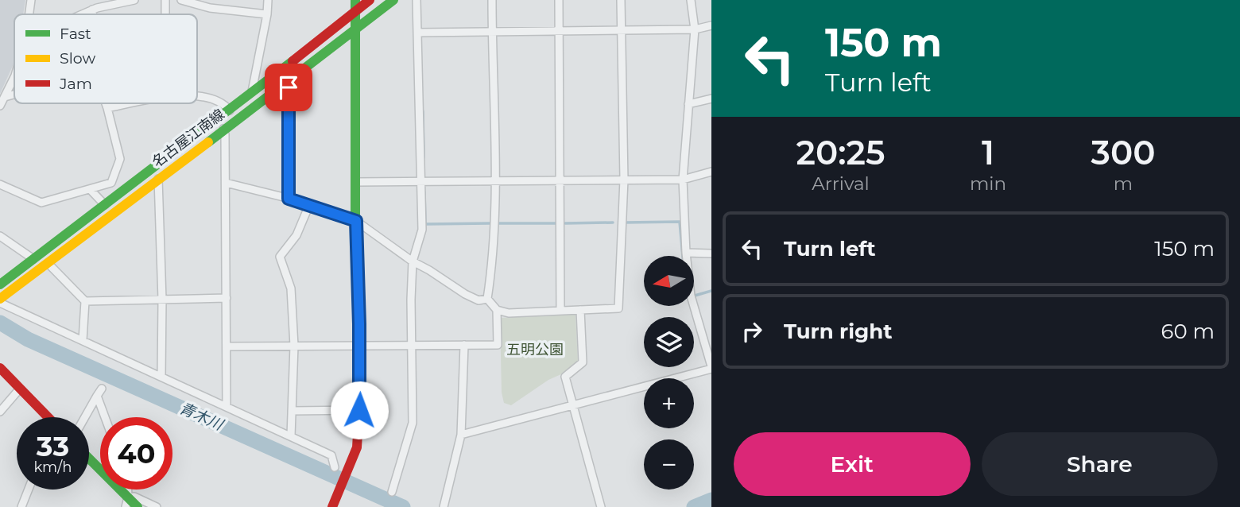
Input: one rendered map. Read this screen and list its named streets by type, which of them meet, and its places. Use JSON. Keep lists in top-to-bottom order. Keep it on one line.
{"streets":{"main road":["名古屋江南線"]},"water":["青木川"],"parks":["五明公園"],"legend":["Fast","Slow","Jam"],"north":"left","page":{"turn":["150 m","Turn left"],"eta":["20:25","Arrival","1","min","300","m"],"list":[{"name":"Turn left","value":"150 m"},{"name":"Turn right","value":"60 m"}],"map_buttons":["+","−"],"speed":"33 km/h","limit":"40","buttons":["Exit","Share"]}}
